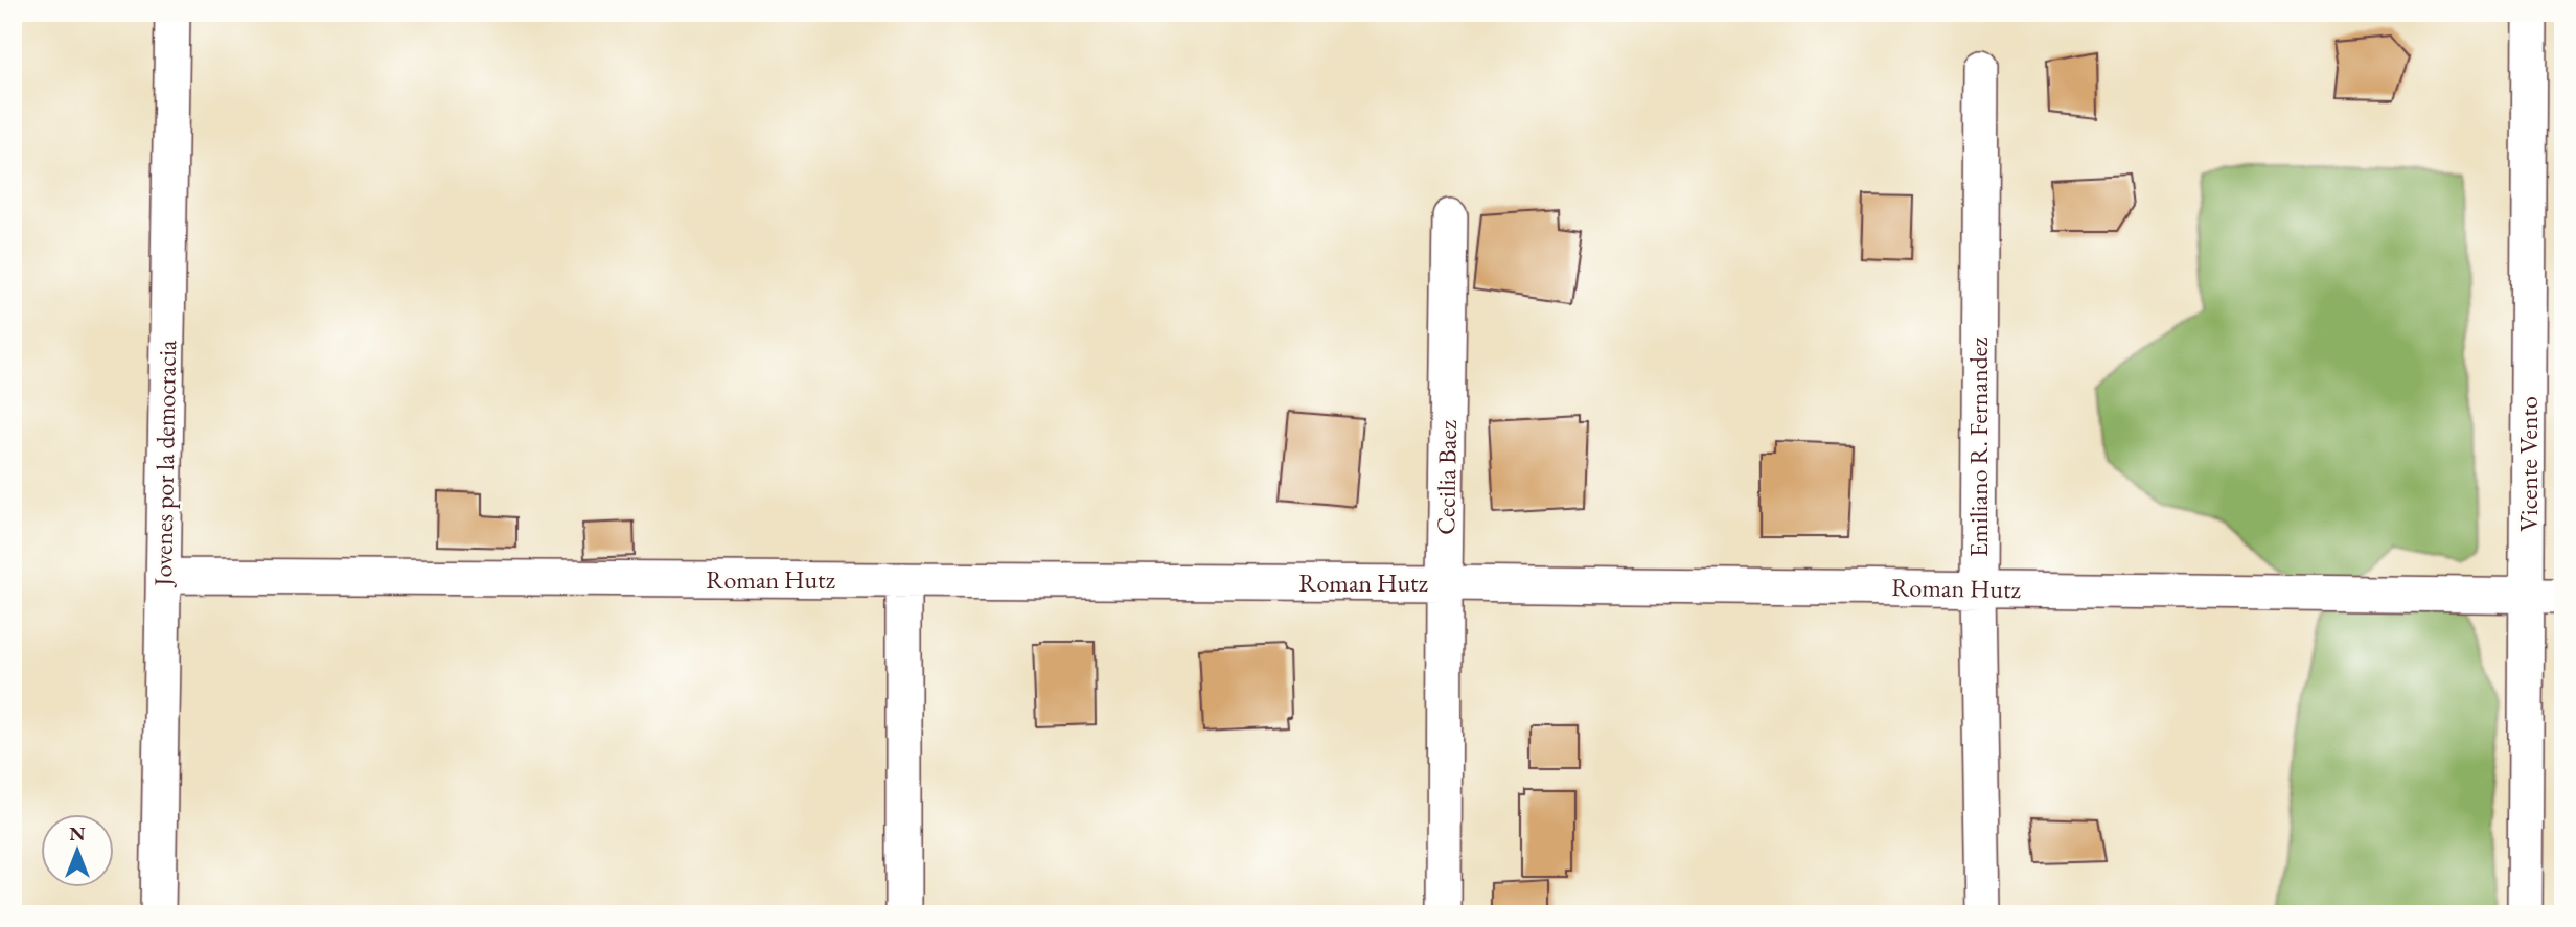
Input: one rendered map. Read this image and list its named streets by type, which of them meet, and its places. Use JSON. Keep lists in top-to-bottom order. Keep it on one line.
{"streets":{"street":["Emiliano R. Fernandez","Jovenes por la democracia","Vicente Vento","Cecilia Baez","Roman Hutz"]},"crossings":[["Emiliano R. Fernandez","Roman Hutz"],["Jovenes por la democracia","Roman Hutz"],["Vicente Vento","Roman Hutz"],["Cecilia Baez","Roman Hutz"]],"north":"top"}
